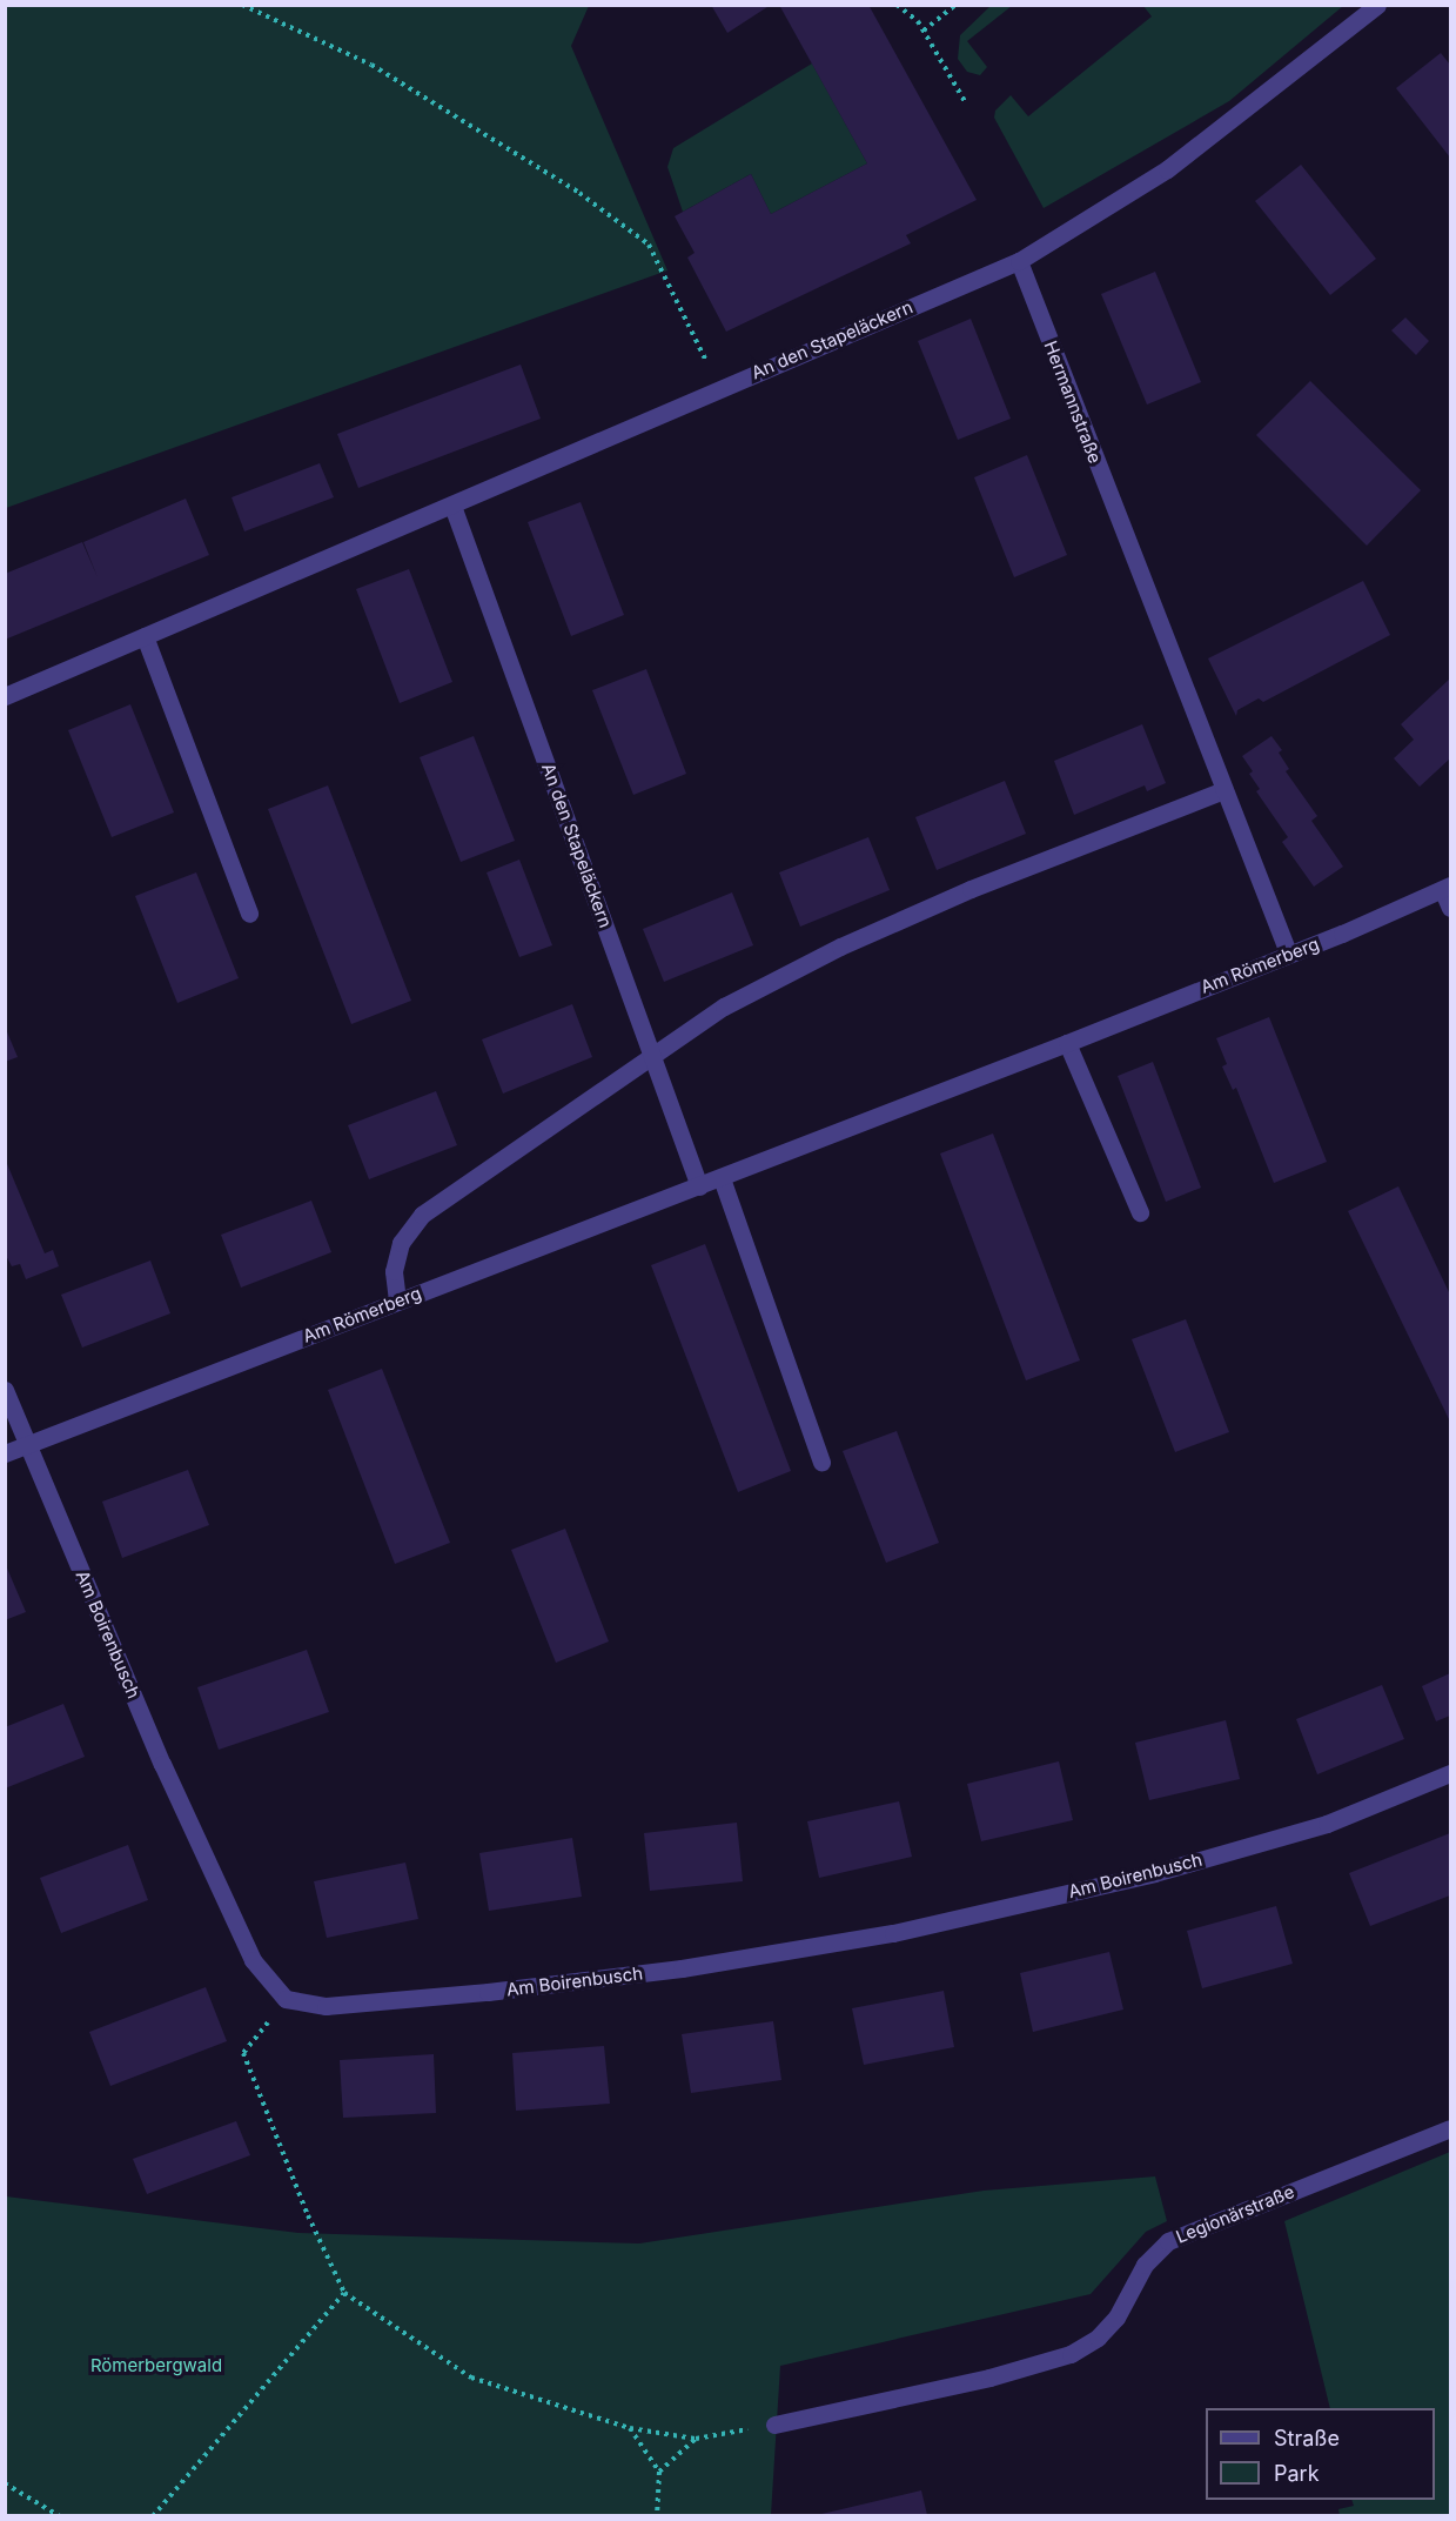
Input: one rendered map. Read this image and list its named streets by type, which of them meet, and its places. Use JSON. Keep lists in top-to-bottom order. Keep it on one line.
{"streets":{"street":["An den Stapeläckern","Hermannstraße","Am Römerberg","Am Boirenbusch","Legionärstraße"]},"crossings":[["An den Stapeläckern","Hermannstraße"],["An den Stapeläckern","Am Römerberg"],["Hermannstraße","Am Römerberg"],["Am Römerberg","Am Boirenbusch"]],"parks":["Römerbergwald"],"legend":["Straße","Park"]}
